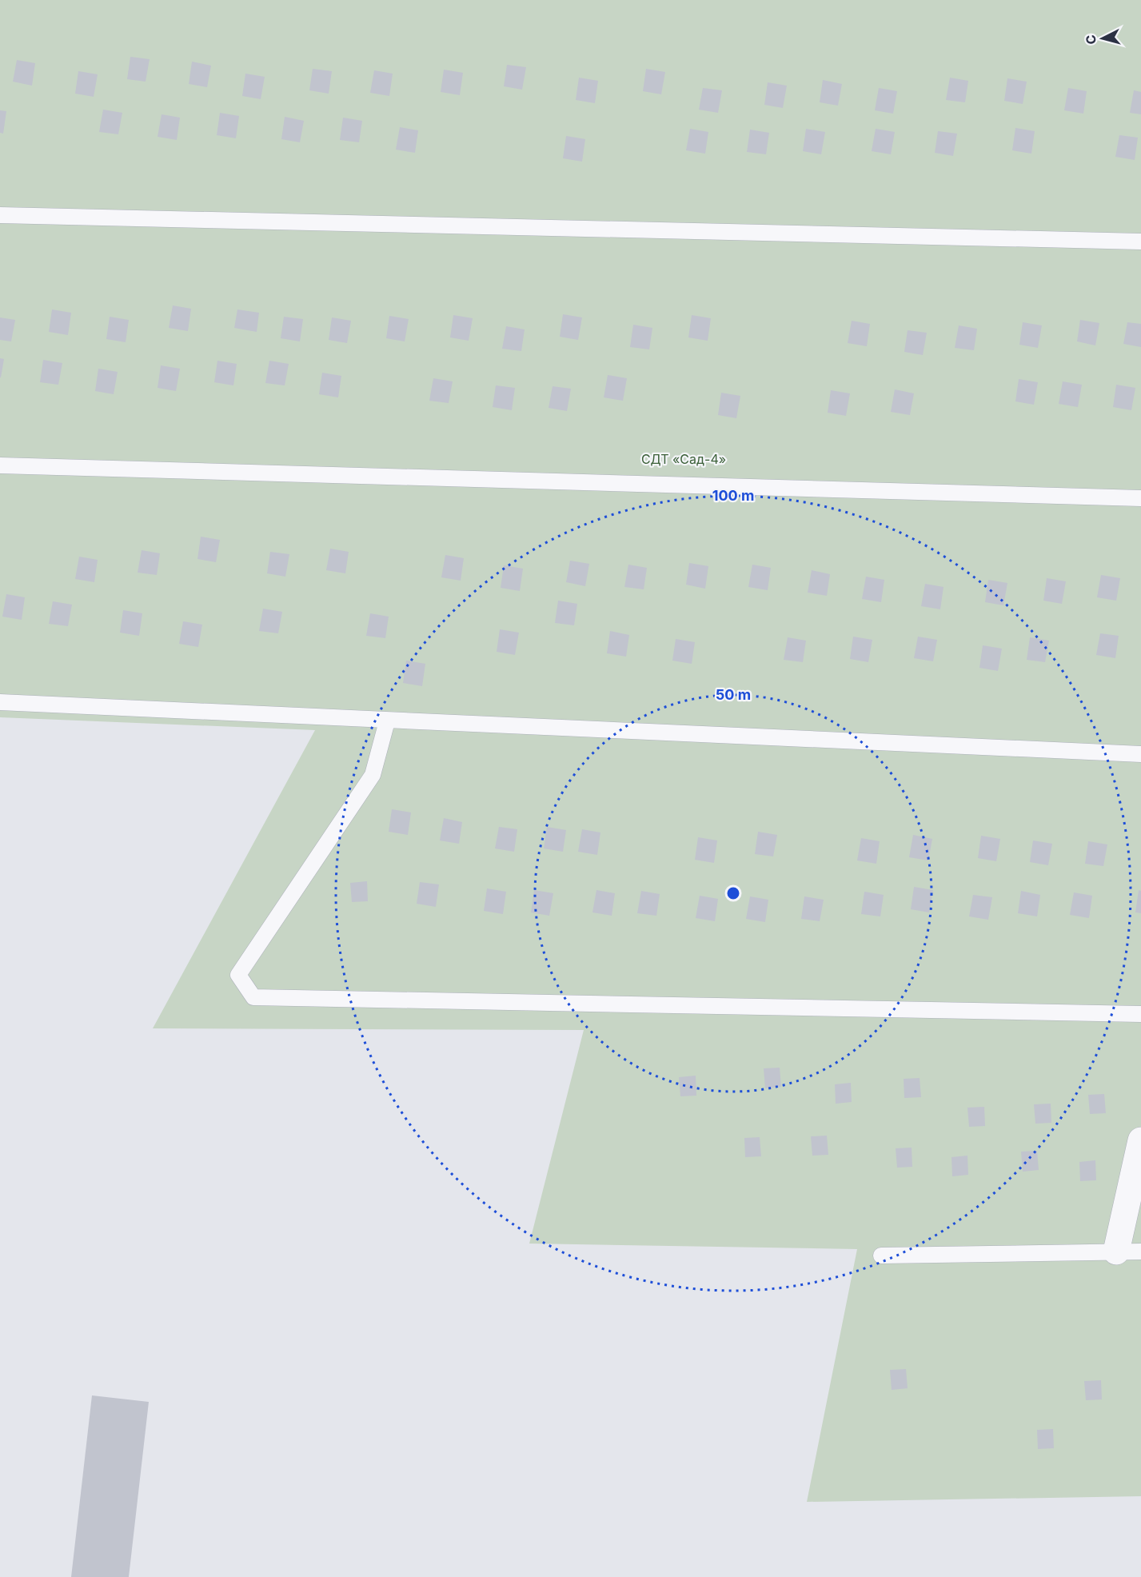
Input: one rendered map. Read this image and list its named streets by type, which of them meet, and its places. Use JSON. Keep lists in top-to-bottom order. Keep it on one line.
{"parks":["СДТ «Сад-4»"],"north":"left","rings":["100 m","50 m"]}
